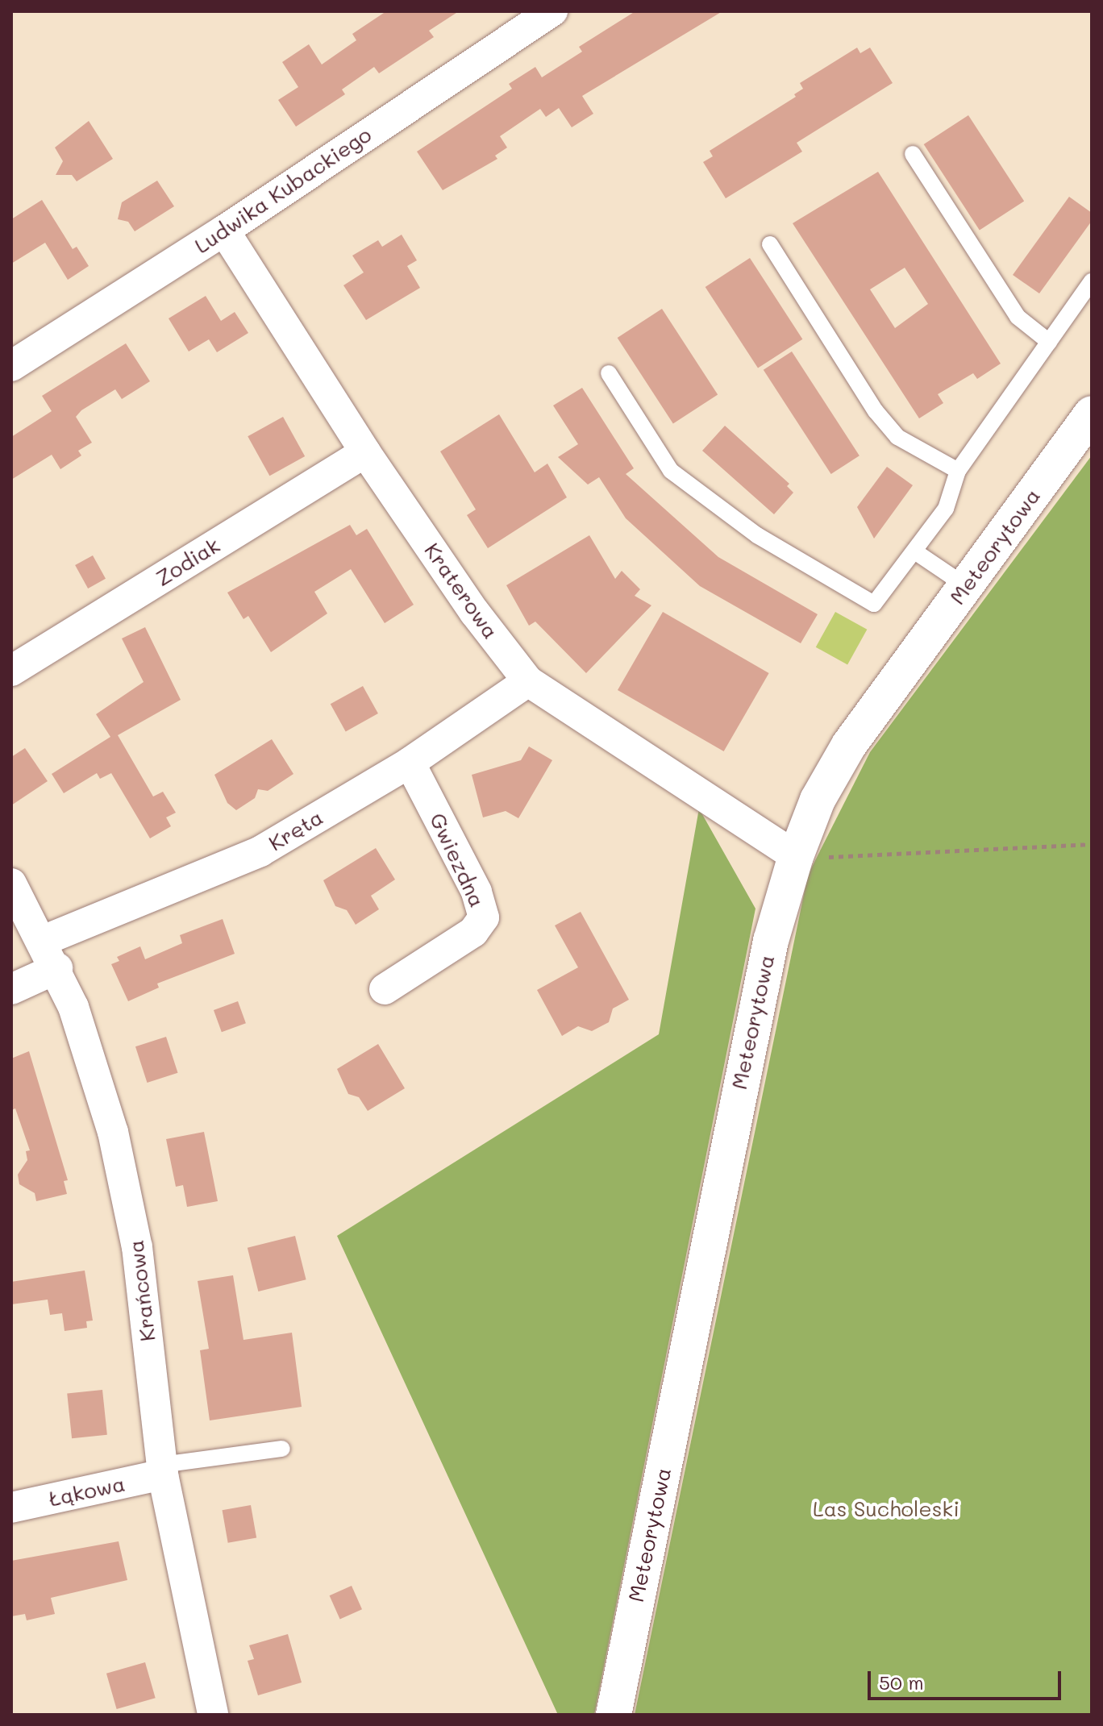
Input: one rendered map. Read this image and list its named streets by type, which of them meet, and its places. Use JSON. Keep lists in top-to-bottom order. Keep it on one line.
{"streets":{"street":["Ludwika Kubackiego","Meteorytowa","Zodiak","Kraterowa","Kręta","Gwiezdna","Krańcowa","Łąkowa"]},"crossings":[["Ludwika Kubackiego","Kraterowa"],["Meteorytowa","Kraterowa"],["Zodiak","Kraterowa"],["Kraterowa","Kręta"],["Kręta","Gwiezdna"],["Kręta","Krańcowa"],["Krańcowa","Łąkowa"]],"parks":["Las Sucholeski"],"scale_bar":"50 m"}
